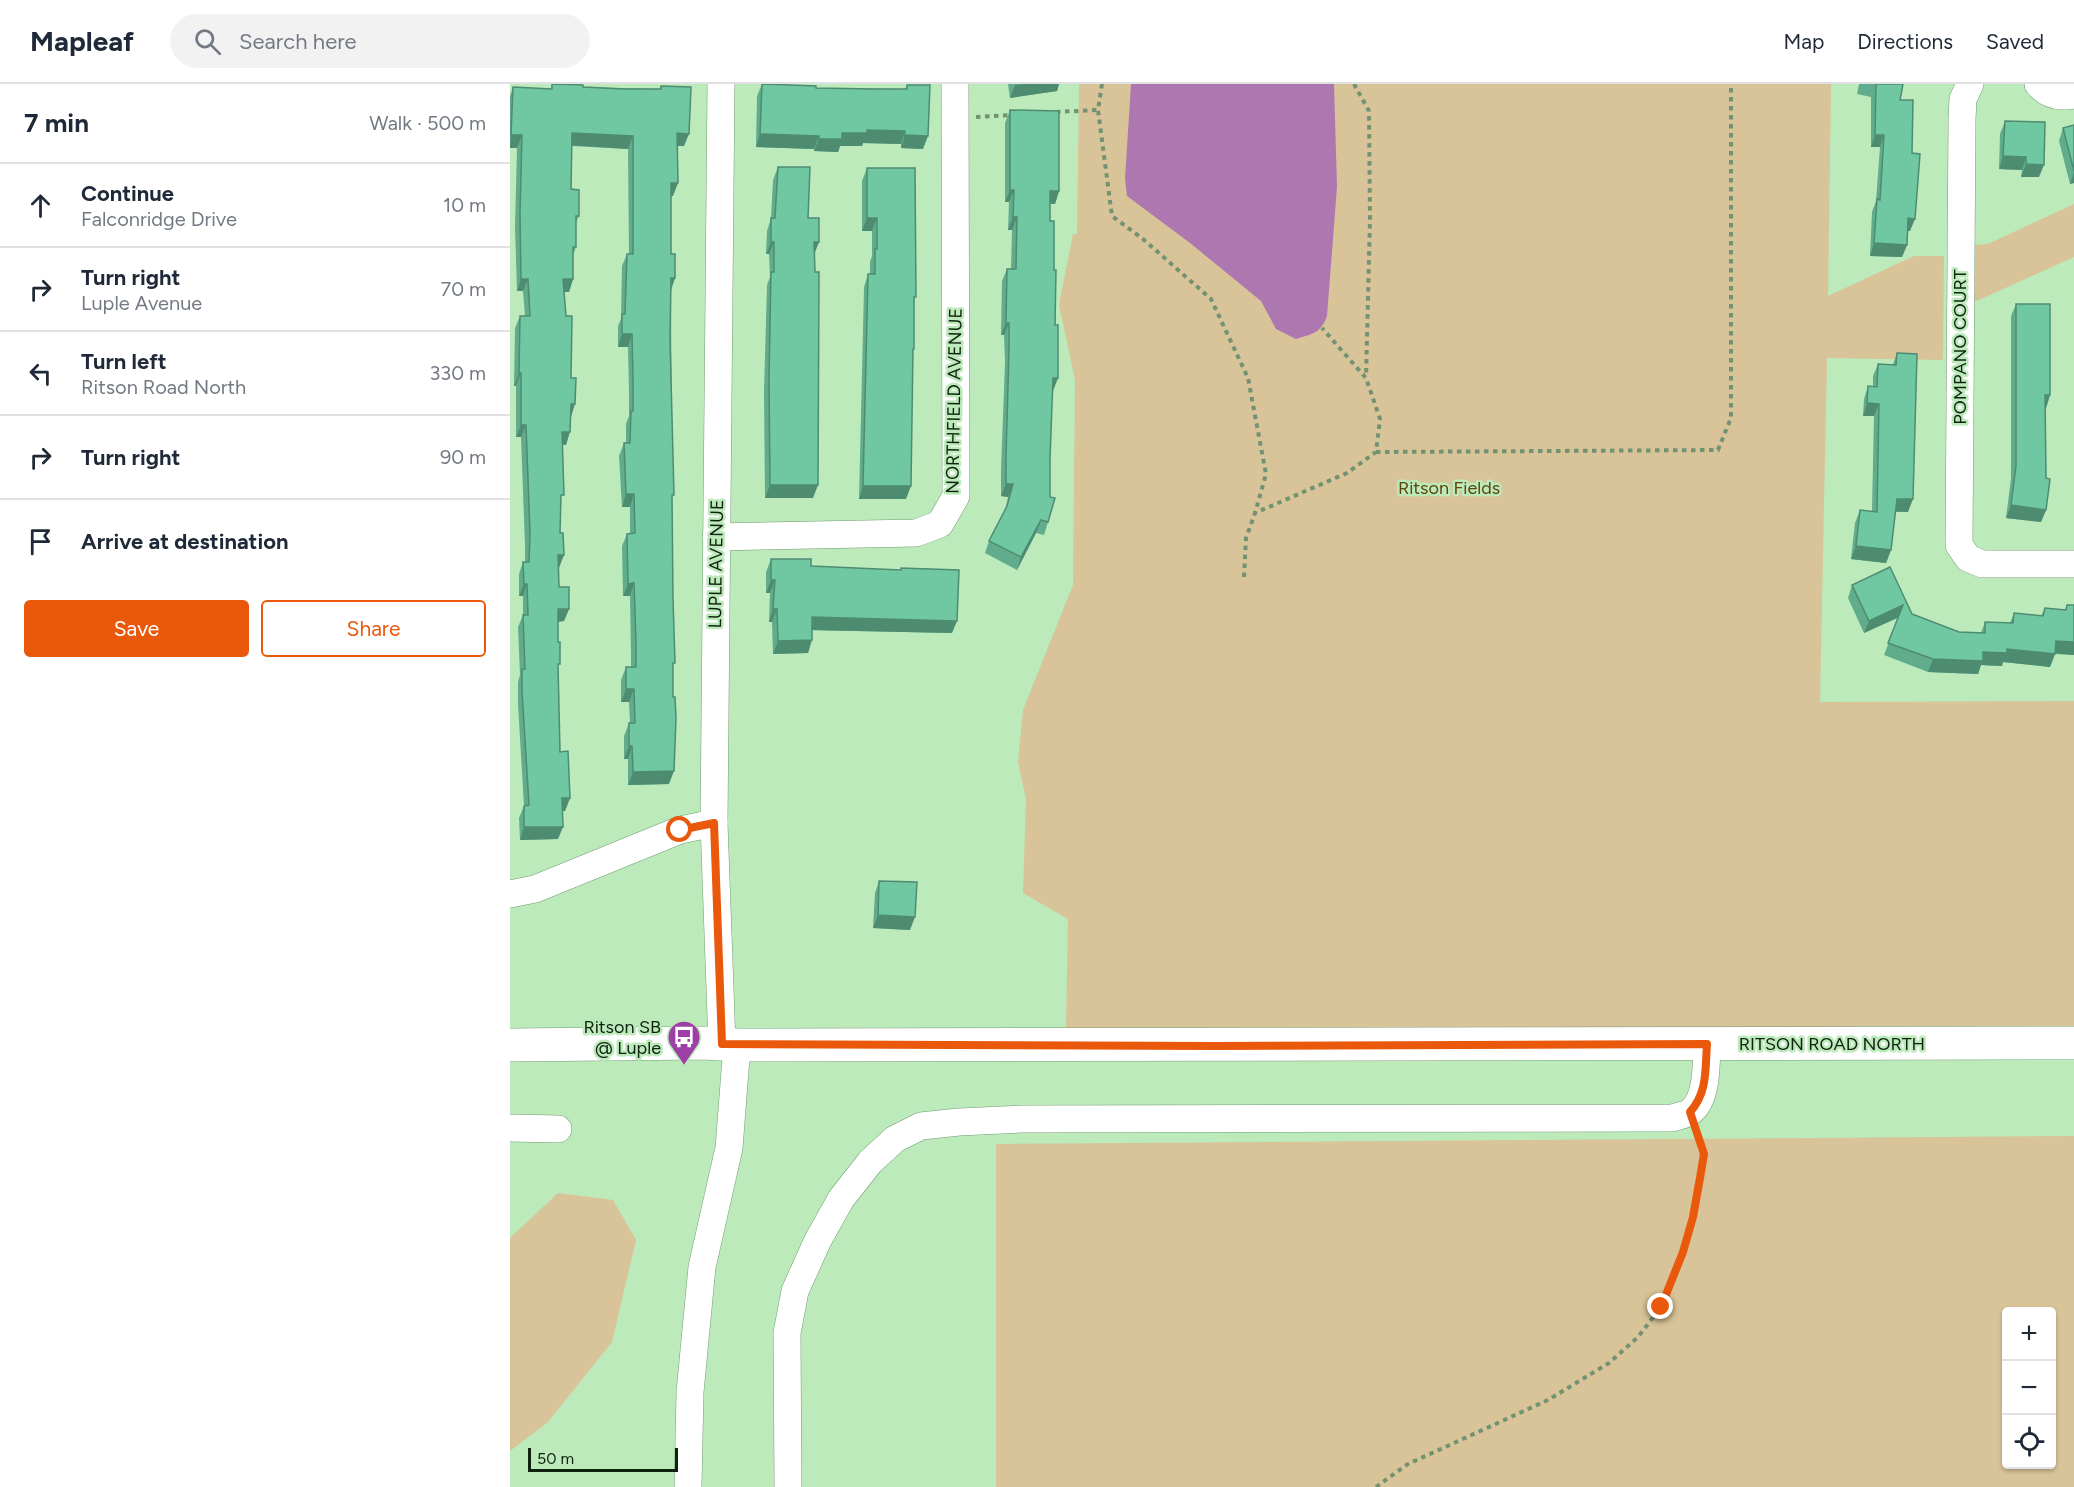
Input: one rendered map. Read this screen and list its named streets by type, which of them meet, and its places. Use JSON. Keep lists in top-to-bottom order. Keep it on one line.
{"streets":{"main road":["RITSON ROAD NORTH"],"street":["POMPANO COURT","NORTHFIELD AVENUE","LUPLE AVENUE"]},"crossings":[["NORTHFIELD AVENUE","LUPLE AVENUE"],["LUPLE AVENUE","RITSON ROAD NORTH"]],"parks":["Ritson Fields"],"places":{"bus stop":["Ritson SB @ Luple"]},"scale_bar":"50 m","page":{"header":"Mapleaf","search":"Search here","nav":["Map","Directions","Saved"],"heading":["7 min","Walk · 500 m"],"list":[["Continue","Falconridge Drive","10 m"],["Turn right","Luple Avenue","70 m"],["Turn left","Ritson Road North","330 m"],["Turn right","90 m"],"Arrive at destination"],"buttons":["Save","Share"],"map_buttons":["+","−"],"scale":"50 m"}}
